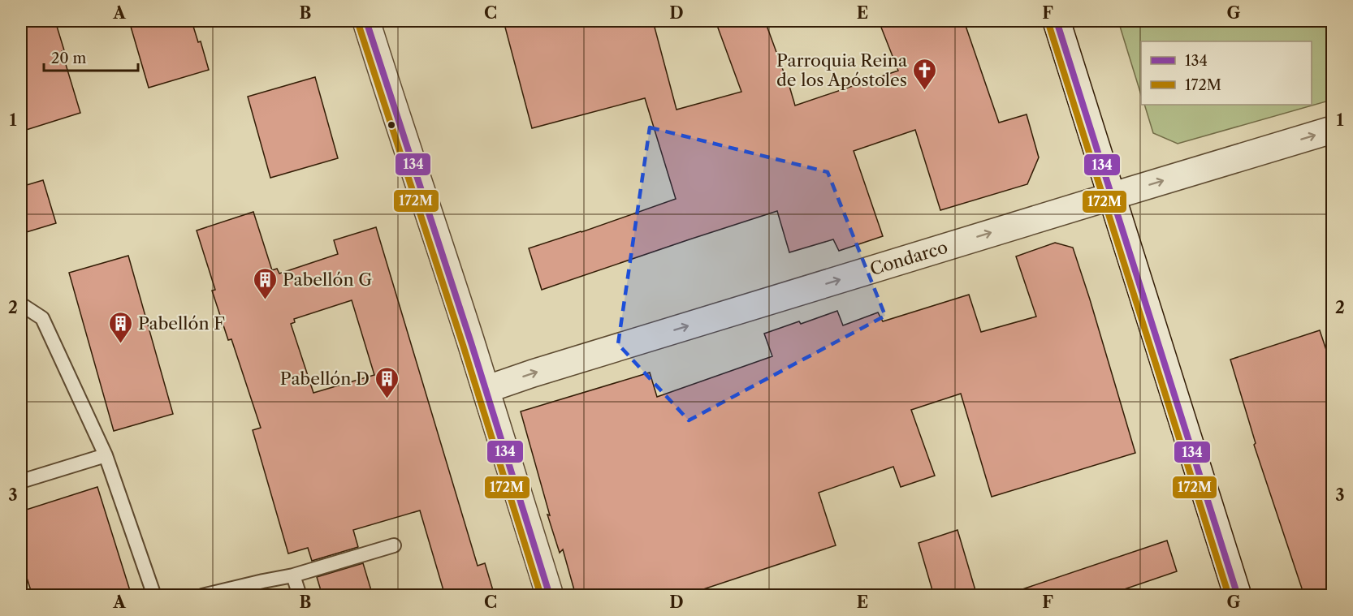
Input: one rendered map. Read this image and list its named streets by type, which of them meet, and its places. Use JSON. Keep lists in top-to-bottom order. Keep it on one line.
{"streets":{"street":["Condarco"]},"one_way":["Condarco"],"places":{"church":["Parroquia Reina de los Apóstoles"],"building":["Pabellón G","Pabellón F","Pabellón D"]},"lines":["transit line 134","transit line 172M"],"legend":["134","172M"],"scale_bar":"20 m","grid":{"columns":["A","B","C","D","E","F","G"],"rows":["1","2","3"]}}
